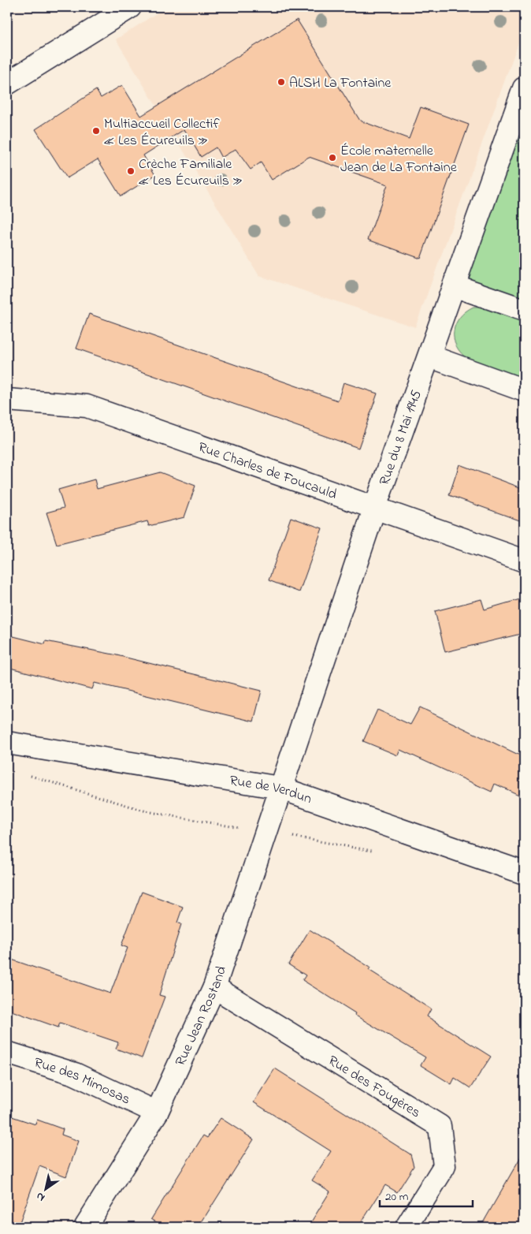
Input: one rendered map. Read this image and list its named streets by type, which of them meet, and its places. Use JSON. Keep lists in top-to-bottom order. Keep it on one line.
{"streets":{"street":["Rue du 8 Mai 1945","Rue Charles de Foucauld","Rue de Verdun","Rue Jean Rostand","Rue des Mimosas","Rue des Fougères"]},"crossings":[["Rue du 8 Mai 1945","Rue Charles de Foucauld"],["Rue du 8 Mai 1945","Rue de Verdun"],["Rue du 8 Mai 1945","Rue Jean Rostand"],["Rue de Verdun","Rue Jean Rostand"],["Rue Jean Rostand","Rue des Mimosas"],["Rue Jean Rostand","Rue des Fougères"]],"places":["ALSH La Fontaine","Multiaccueil Collectif « Les Écureuils »","École maternelle Jean de La Fontaine","Crèche Familiale « Les Écureuils »"],"scale_bar":"20 m","north":"bottom left"}
